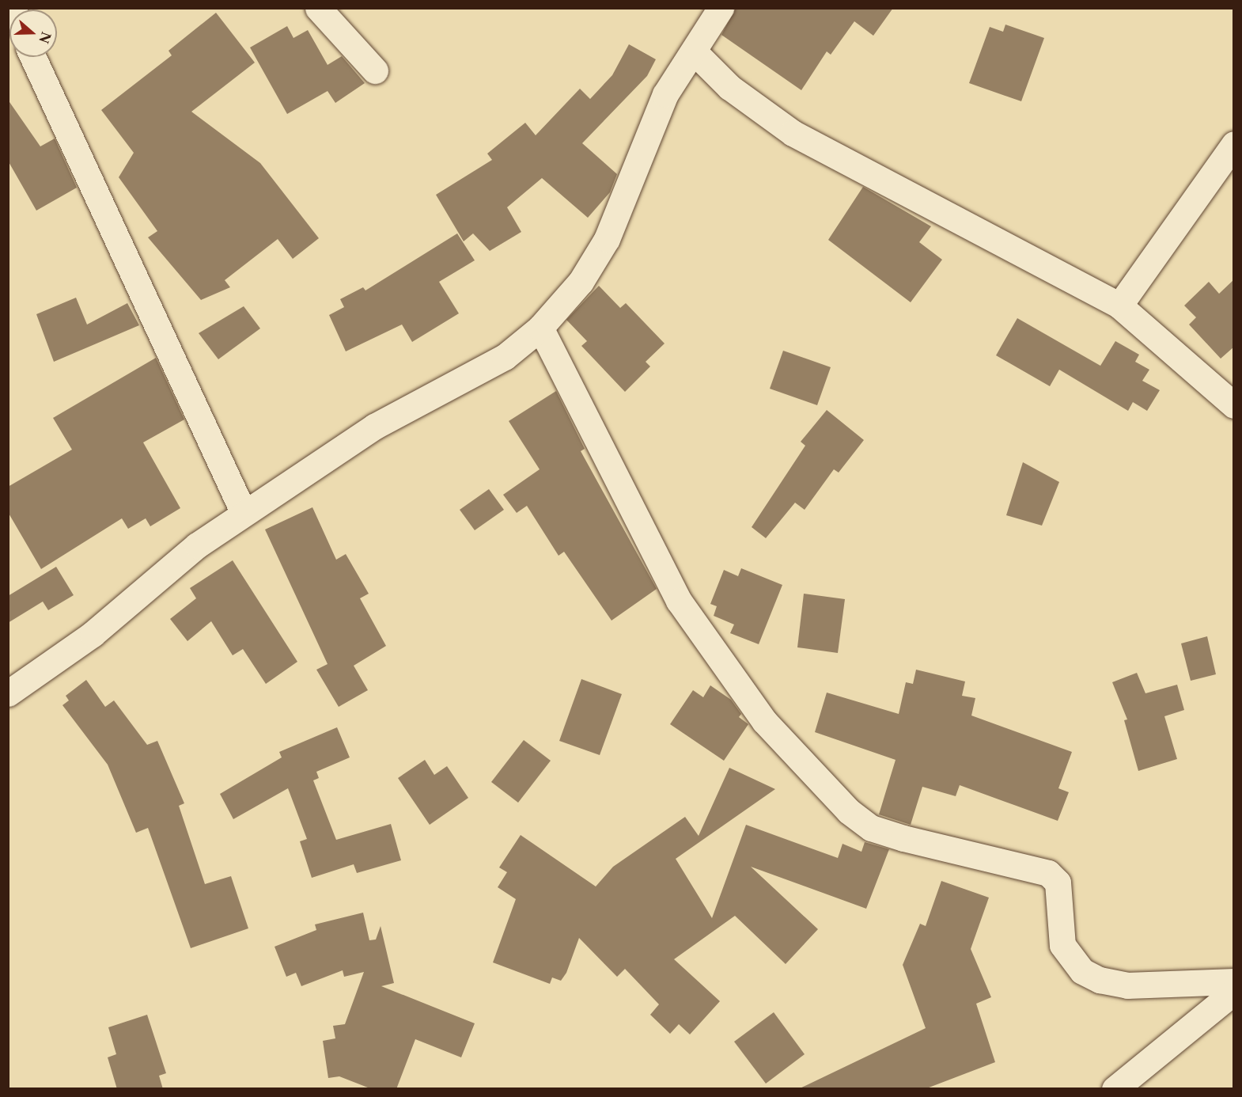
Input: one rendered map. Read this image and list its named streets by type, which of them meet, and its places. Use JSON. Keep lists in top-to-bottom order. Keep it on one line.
{"north":"right"}
